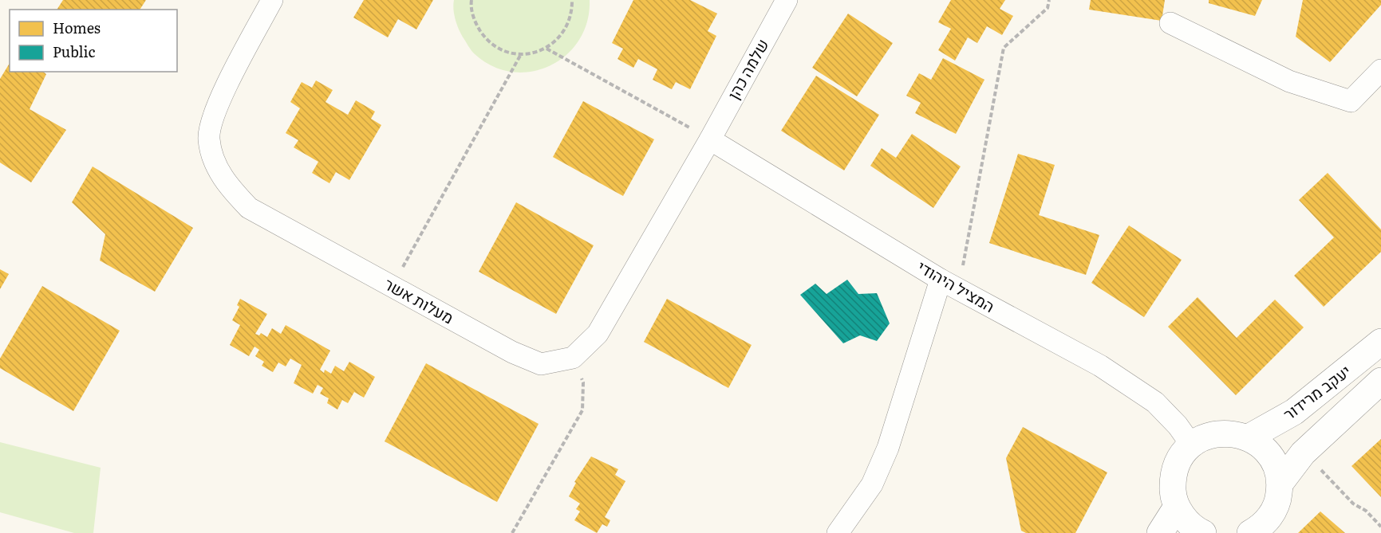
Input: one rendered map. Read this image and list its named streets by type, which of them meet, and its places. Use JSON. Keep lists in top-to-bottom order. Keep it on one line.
{"streets":{"street":["שלמה כהן","המציל היהודי","מעלות אשר","יעקב מרידור"]},"crossings":[["שלמה כהן","המציל היהודי"]],"legend":["Homes","Public"]}
